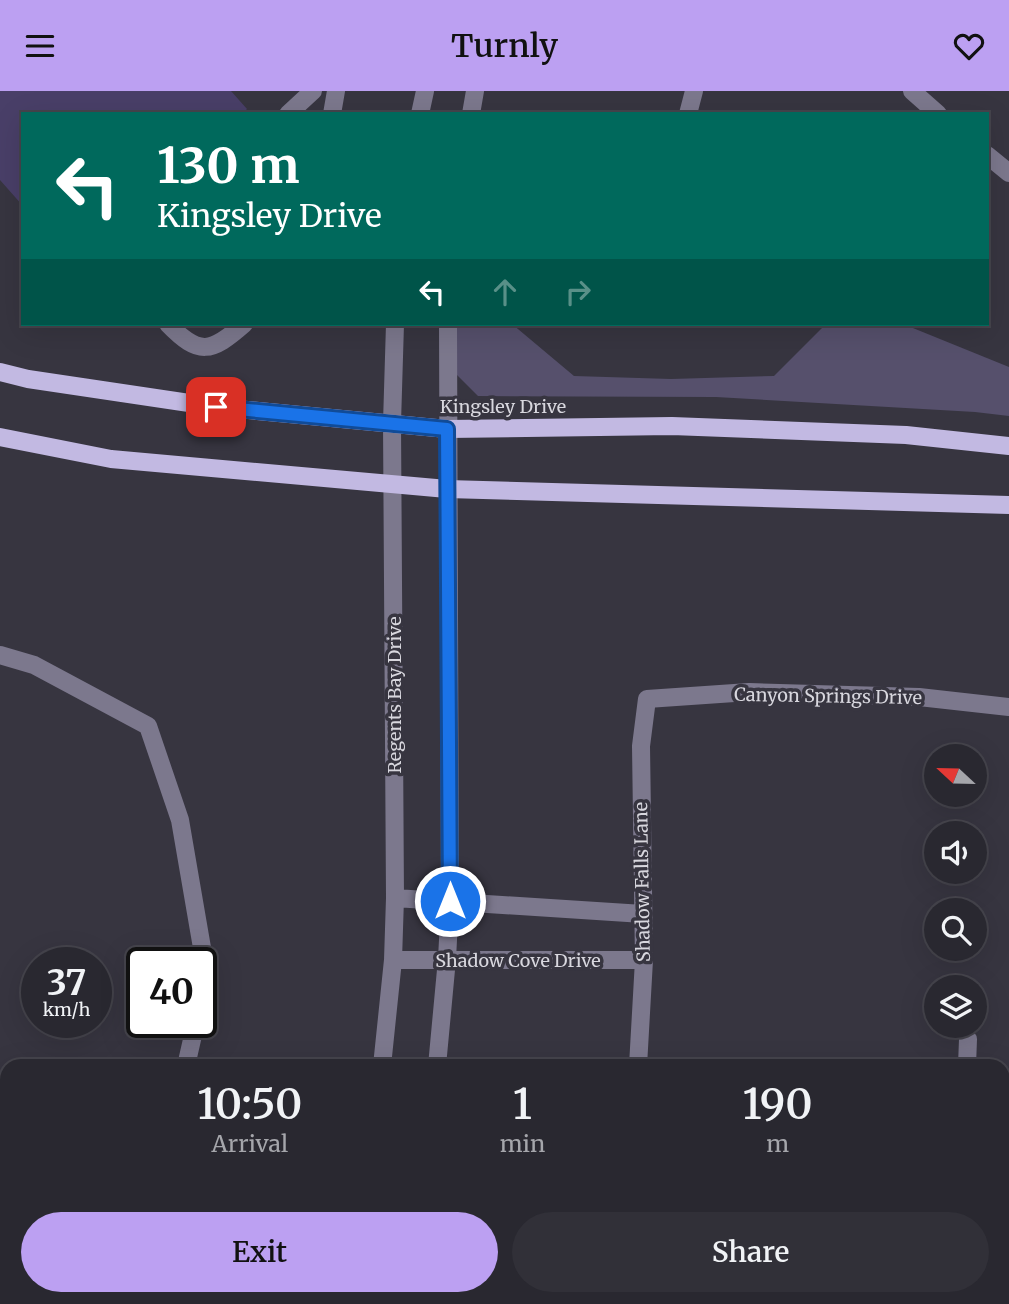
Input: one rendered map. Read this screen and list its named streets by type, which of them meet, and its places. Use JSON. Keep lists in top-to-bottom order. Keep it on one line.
{"streets":{"main road":["Kingsley Drive"],"street":["Regents Bay Drive","Canyon Springs Drive","Shadow Falls Lane","Shadow Cove Drive"]},"crossings":[["Kingsley Drive","Regents Bay Drive"],["Regents Bay Drive","Shadow Cove Drive"],["Canyon Springs Drive","Shadow Falls Lane"],["Shadow Falls Lane","Shadow Cove Drive"]],"north":"left","page":{"header":"Turnly","turn":["130 m","Kingsley Drive"],"speed":"37 km/h","limit":"40","eta":["10:50","Arrival","1","min","190","m"],"buttons":["Exit","Share"]}}
